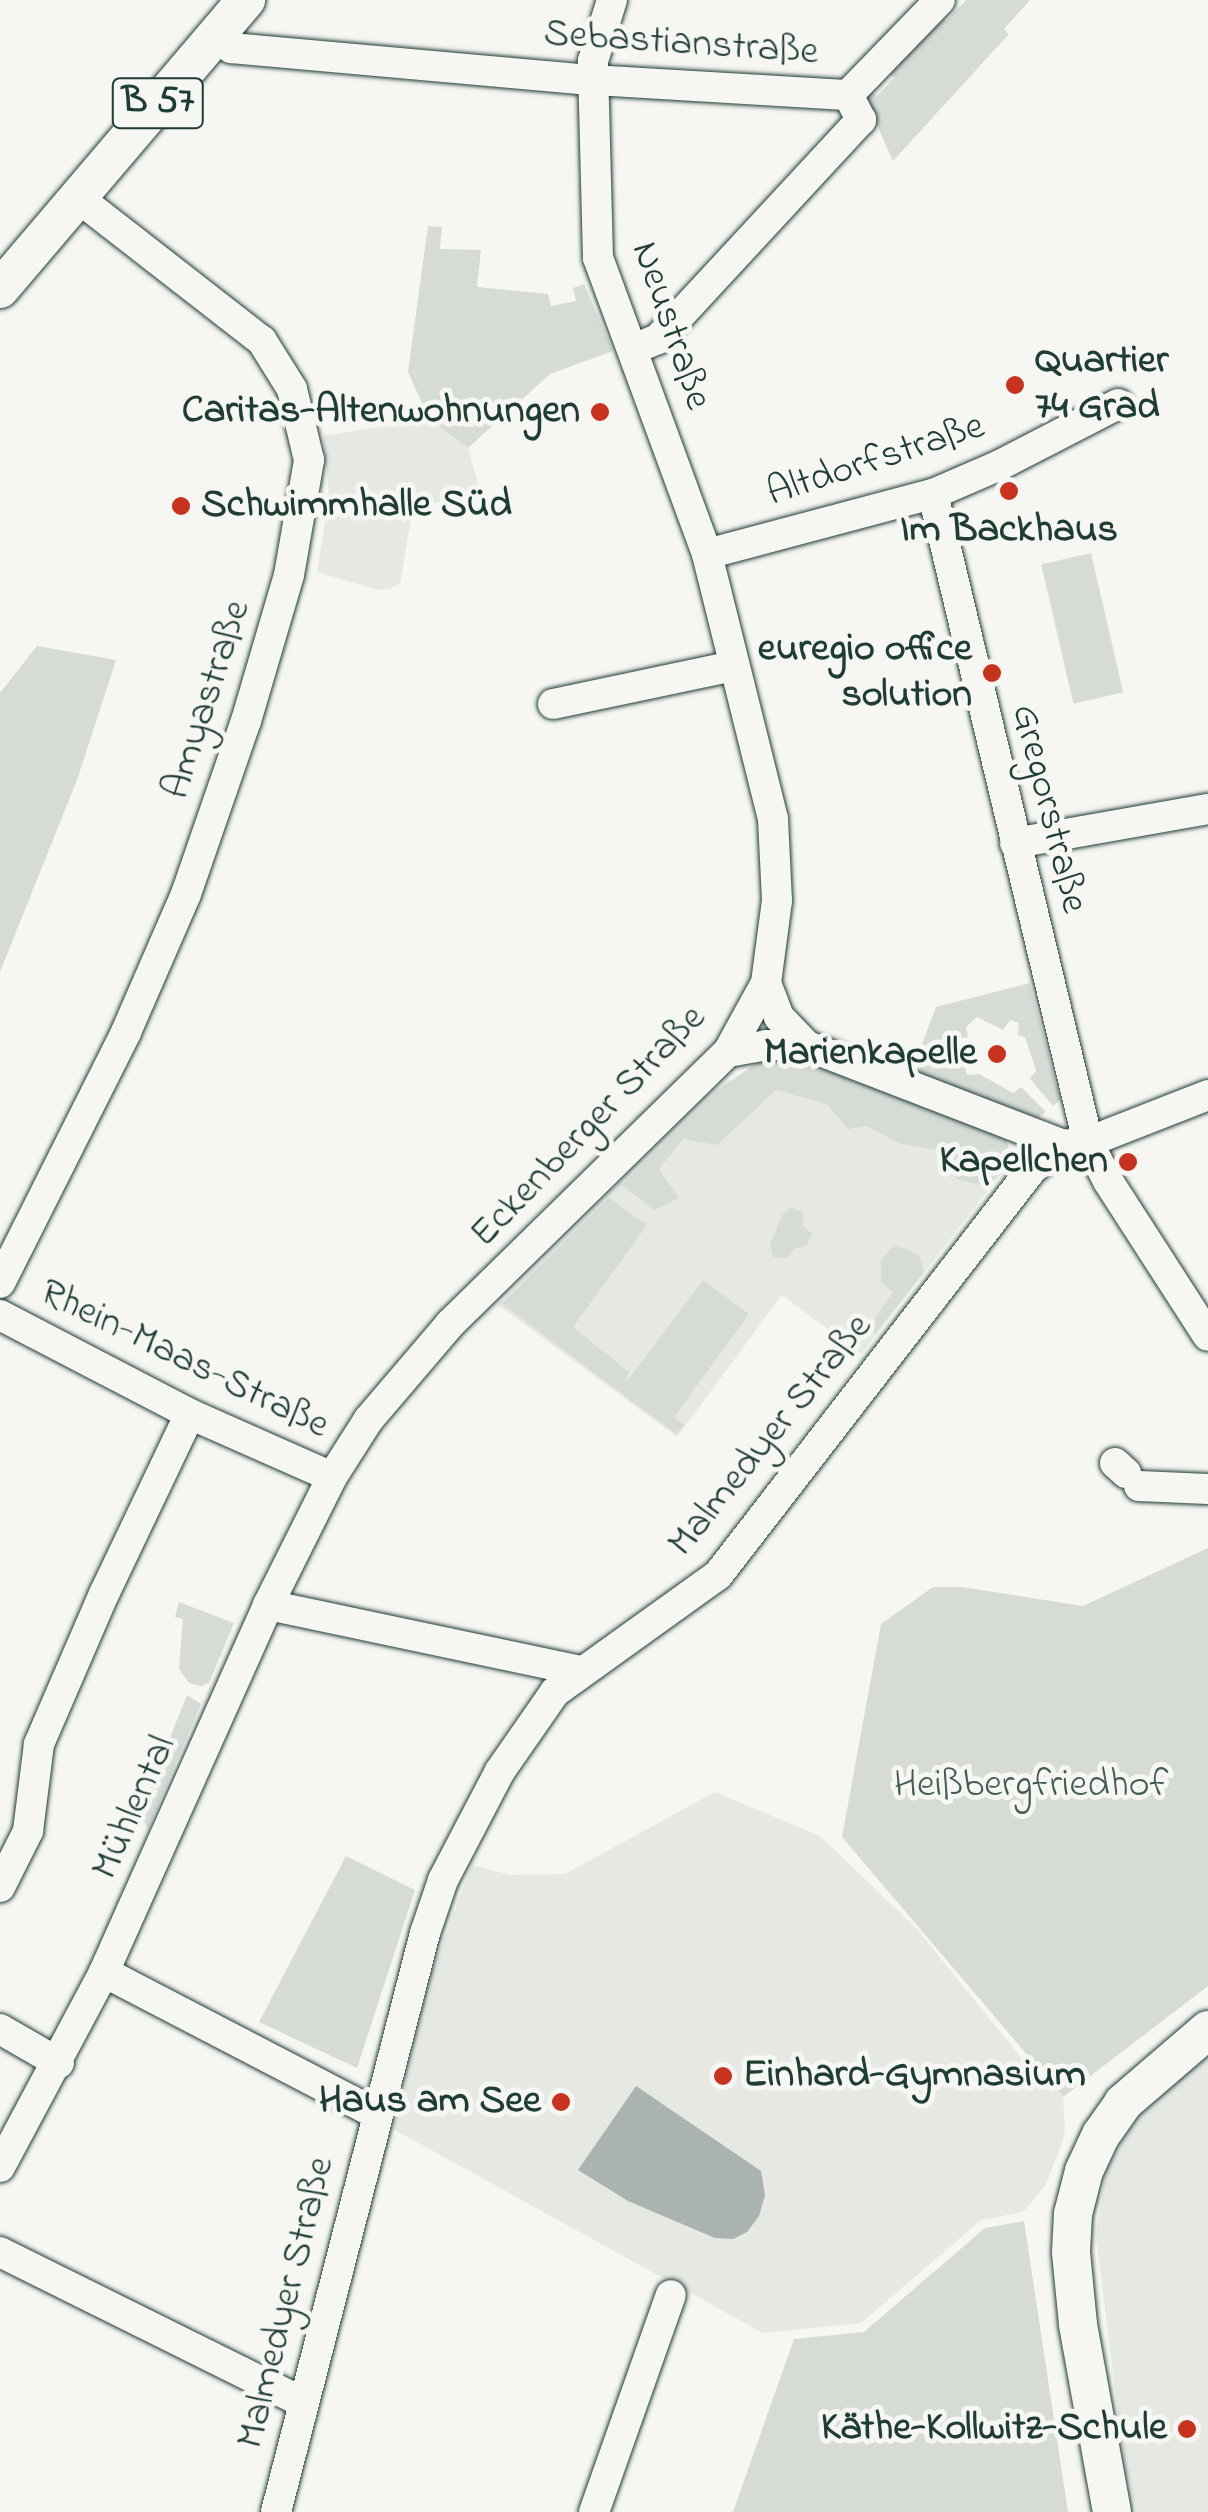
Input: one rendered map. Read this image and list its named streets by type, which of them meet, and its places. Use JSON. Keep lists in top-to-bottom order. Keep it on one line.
{"streets":{"main road":["B 57"],"street":["Sebastianstraße","Neustraße","Altdorfstraße","Amyastraße","Gregorstraße","Eckenberger Straße","Rhein-Maas-Straße","Malmedyer Straße","Mühlental"]},"crossings":[["Sebastianstraße","B 57"],["Sebastianstraße","Neustraße"],["B 57","Amyastraße"],["Neustraße","Altdorfstraße"],["Neustraße","Eckenberger Straße"],["Altdorfstraße","Gregorstraße"],["Altdorfstraße","Eckenberger Straße"],["Amyastraße","Rhein-Maas-Straße"],["Gregorstraße","Malmedyer Straße"],["Eckenberger Straße","Rhein-Maas-Straße"],["Eckenberger Straße","Mühlental"],["Rhein-Maas-Straße","Mühlental"],["Malmedyer Straße","Mühlental"]],"parks":["Heißbergfriedhof"],"places":["Quartier 74 Grad","Caritas-Altenwohnungen","Im Backhaus","Schwimmhalle Süd","euregio office solution","Marienkapelle","Kapellchen","Einhard-Gymnasium","Haus am See","Käthe-Kollwitz-Schule"]}
